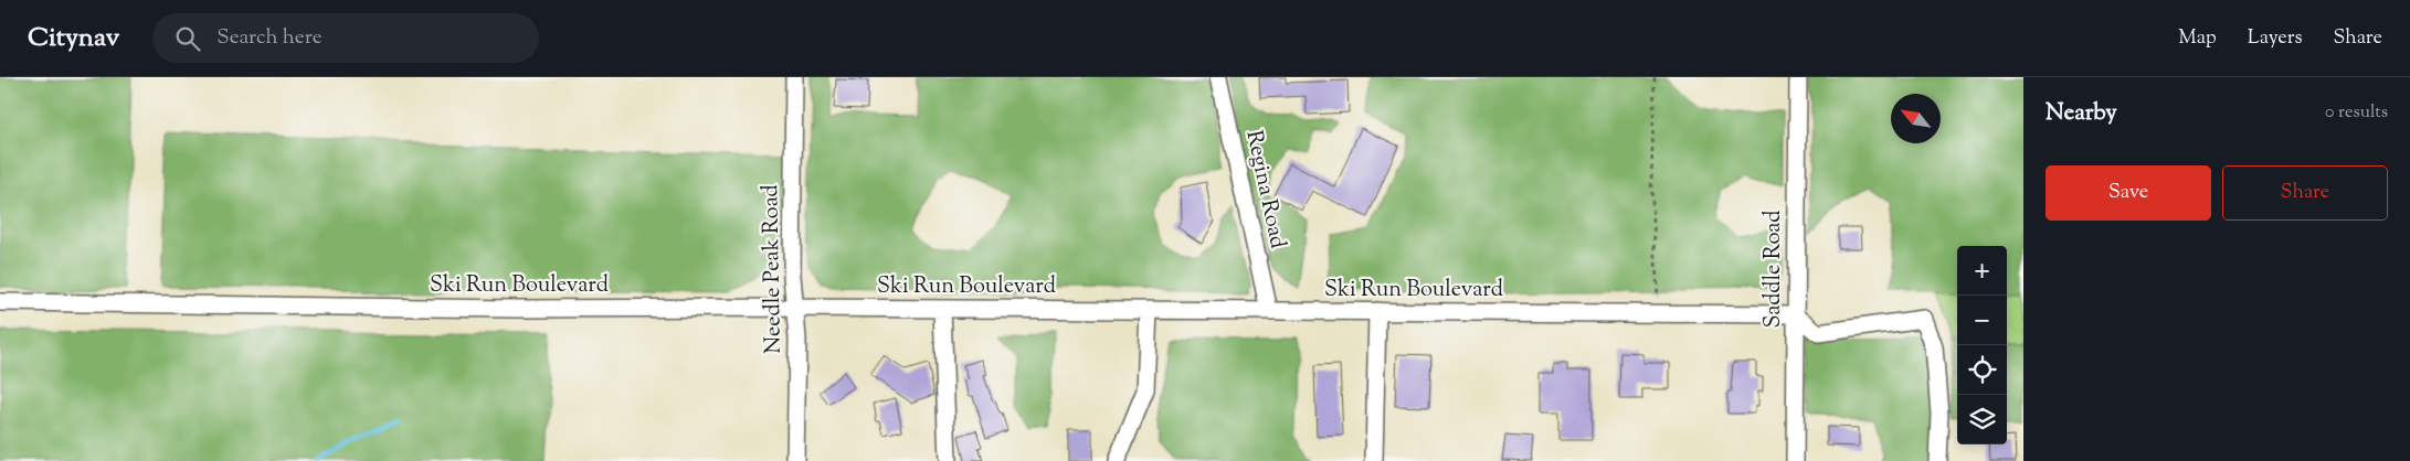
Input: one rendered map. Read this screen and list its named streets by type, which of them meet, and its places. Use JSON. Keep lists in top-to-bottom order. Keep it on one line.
{"streets":{"street":["Regina Road","Needle Peak Road","Saddle Road","Ski Run Boulevard"]},"crossings":[["Regina Road","Ski Run Boulevard"],["Needle Peak Road","Ski Run Boulevard"],["Saddle Road","Ski Run Boulevard"]],"north":"top left","page":{"header":"Citynav","search":"Search here","nav":["Map","Layers","Share"],"heading":["Nearby","0 results"],"buttons":["Save","Share"],"map_buttons":["+","−"]}}
